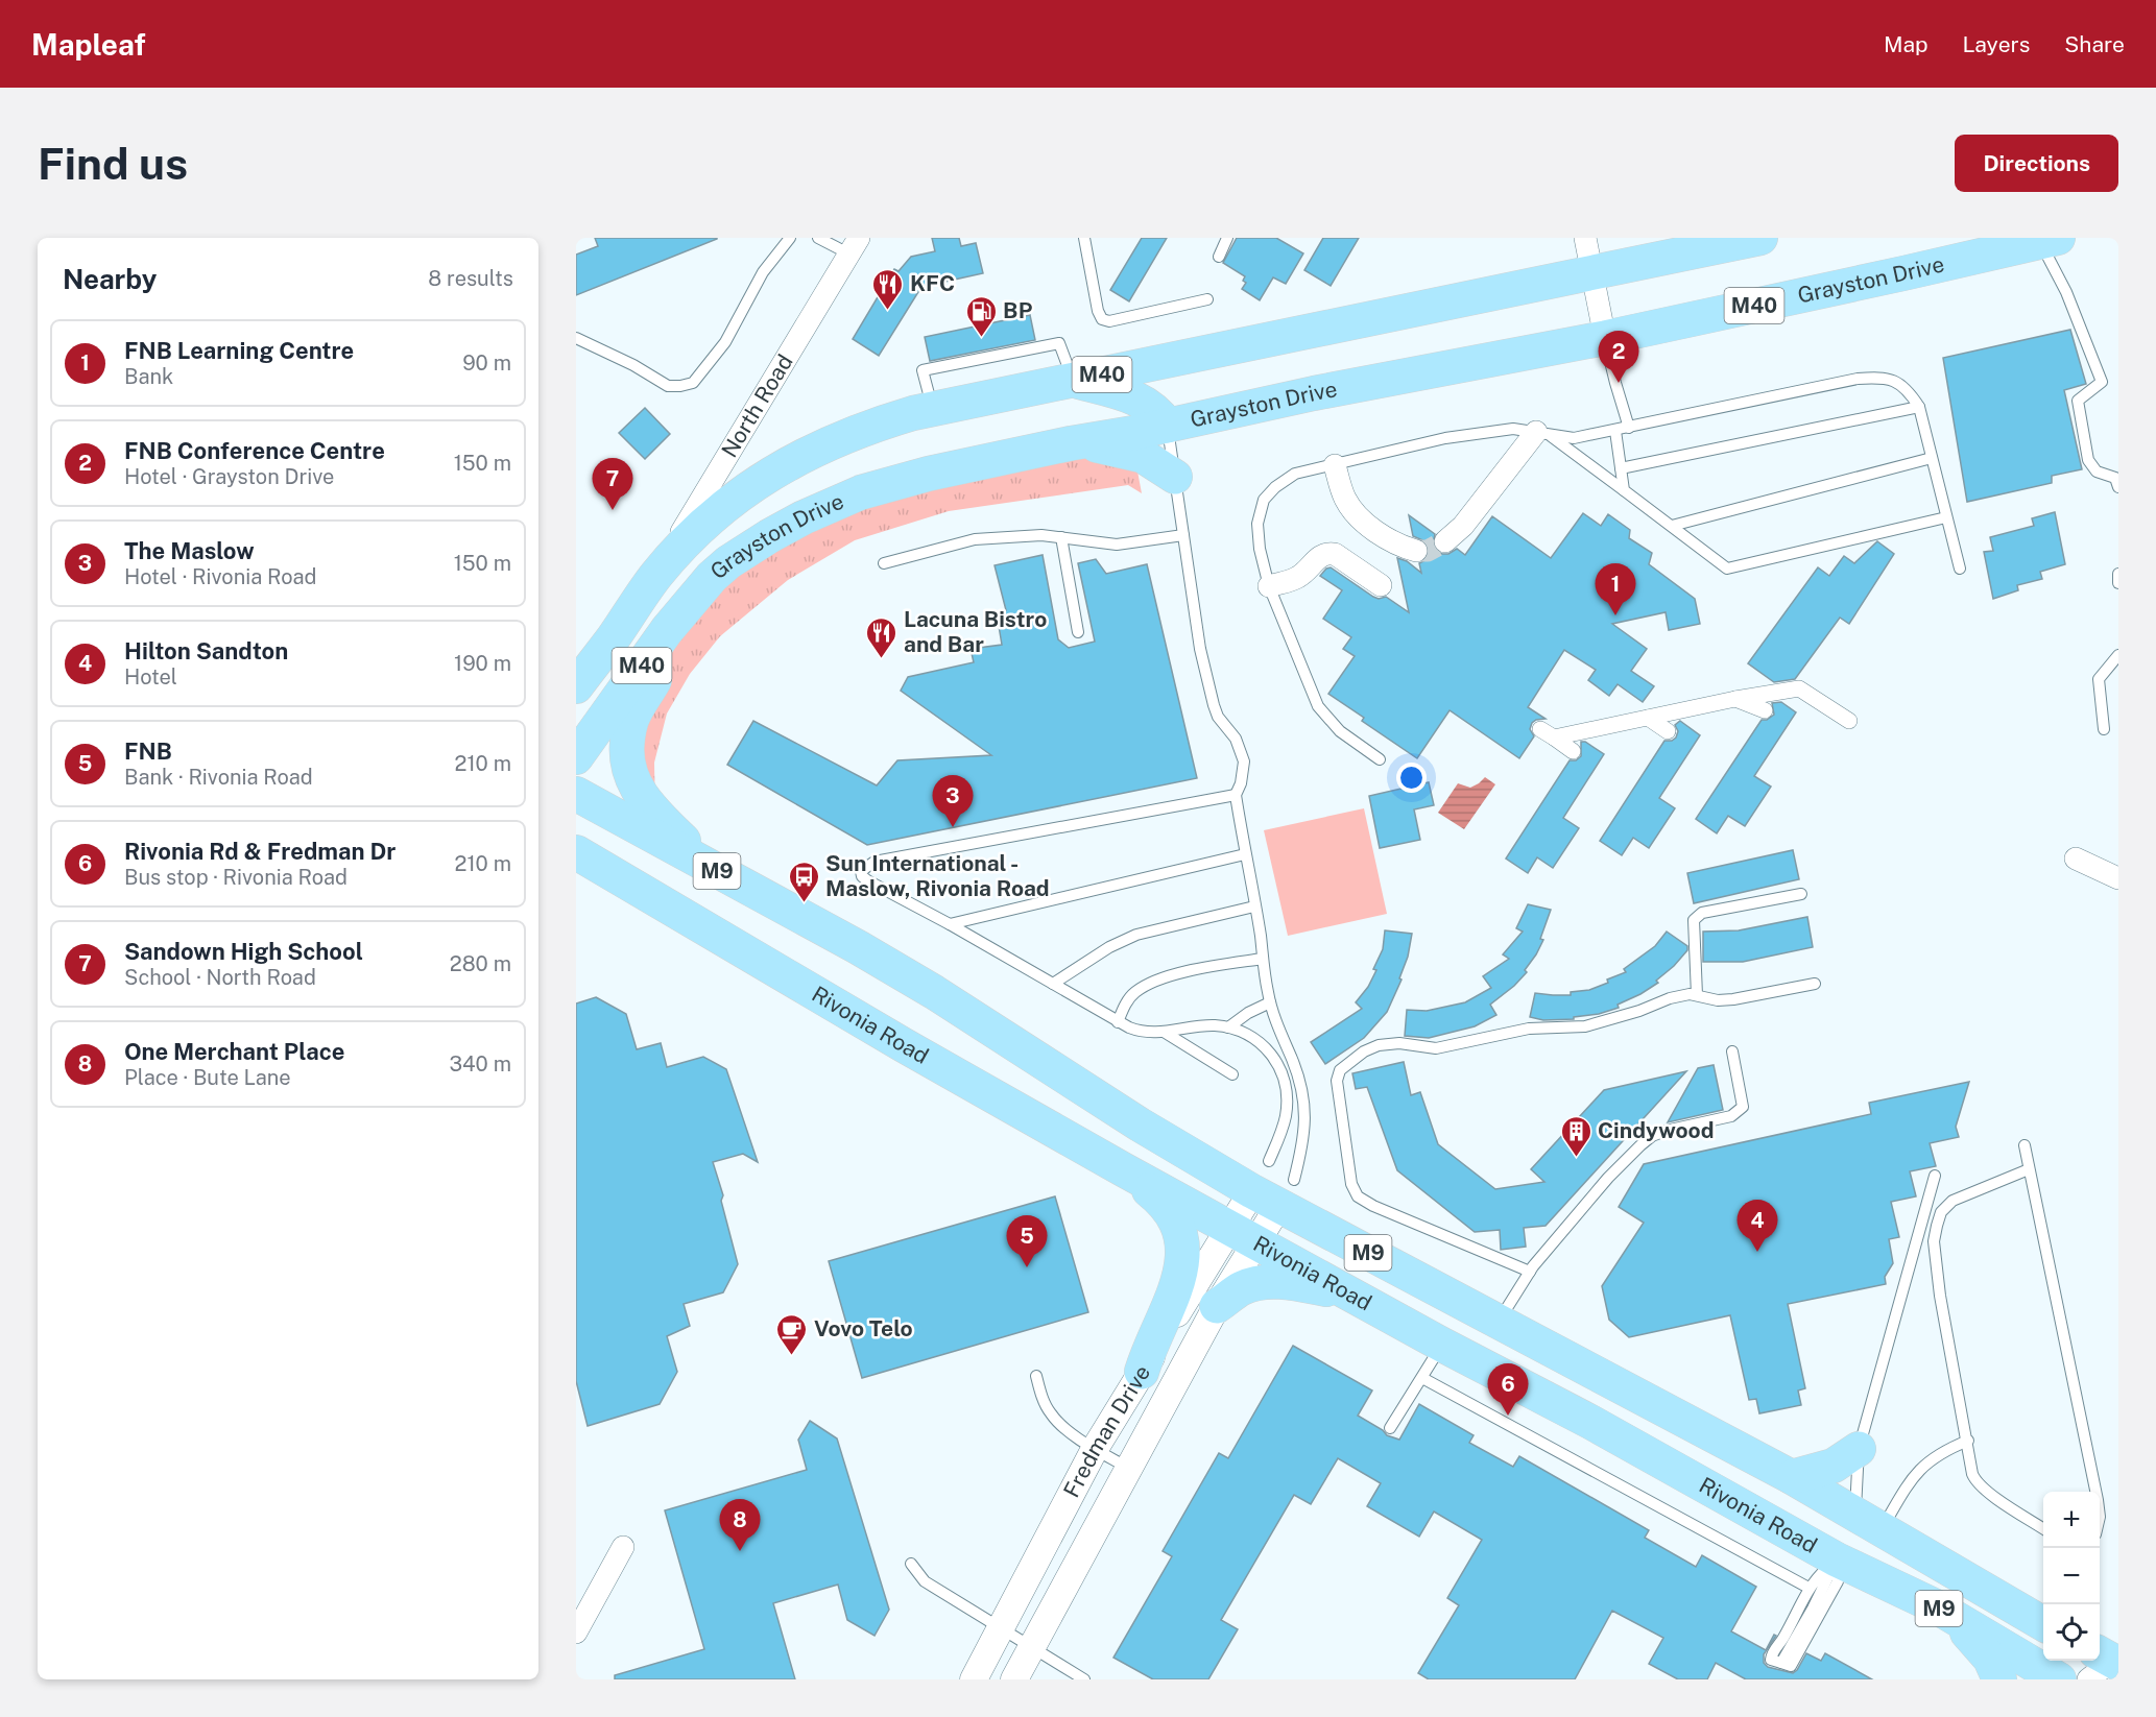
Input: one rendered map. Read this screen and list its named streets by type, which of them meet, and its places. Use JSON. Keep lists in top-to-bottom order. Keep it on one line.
{"streets":{"main road":["Grayston Drive","M40","M9","Rivonia Road"],"street":["North Road","Fredman Drive"]},"crossings":[["M40","North Road"],["Rivonia Road","Fredman Drive"]],"places":{"restaurant":["KFC","Lacuna Bistro and Bar"],"fuel station":["BP"],"bus stop":["Sun International - Maslow, Rivonia Road"],"building":["Cindywood"],"cafe":["Vovo Telo"]},"page":{"header":"Mapleaf","nav":["Map","Layers","Share"],"buttons":"Directions","title":"Find us","heading":["Nearby","8 results"],"list":[{"mark":"1","name":"FNB Learning Centre","note":"Bank","value":"90 m"},{"mark":"2","name":"FNB Conference Centre","note":"Hotel · Grayston Drive","value":"150 m"},{"mark":"3","name":"The Maslow","note":"Hotel · Rivonia Road","value":"150 m"},{"mark":"4","name":"Hilton Sandton","note":"Hotel","value":"190 m"},{"mark":"5","name":"FNB","note":"Bank · Rivonia Road","value":"210 m"},{"mark":"6","name":"Rivonia Rd & Fredman Dr","note":"Bus stop · Rivonia Road","value":"210 m"},{"mark":"7","name":"Sandown High School","note":"School · North Road","value":"280 m"},{"mark":"8","name":"One Merchant Place","note":"Place · Bute Lane","value":"340 m"}],"pins":["2","7","1","3","4","5","6","8"],"map_buttons":["+","−"]}}
